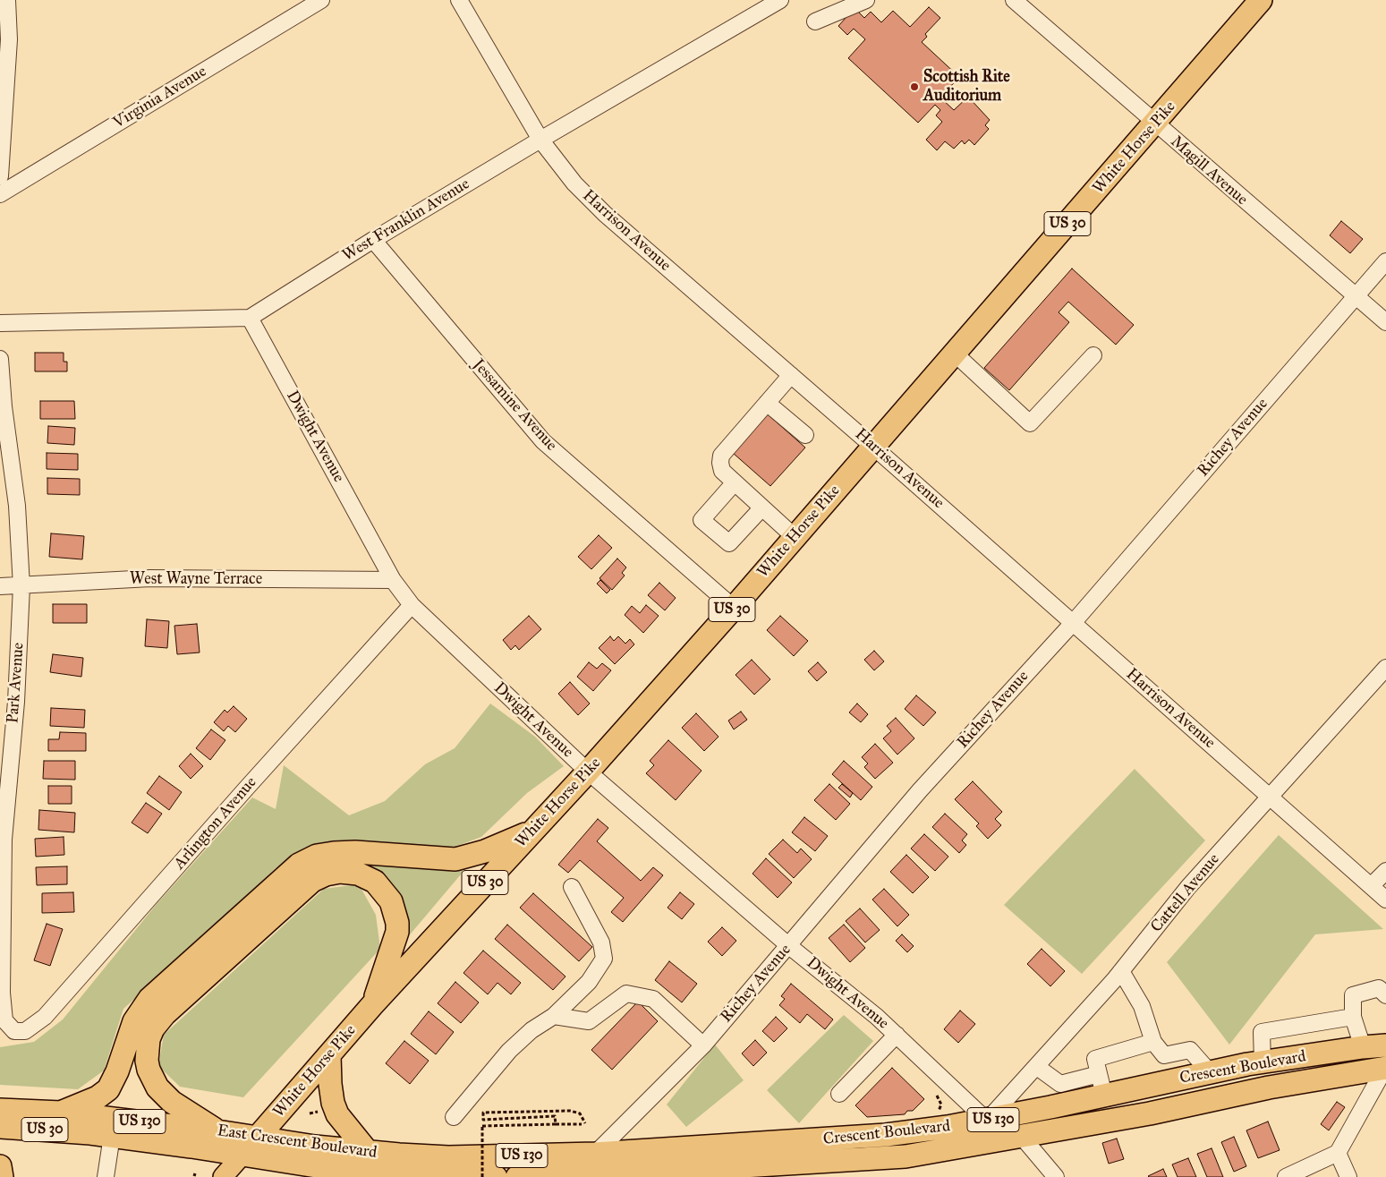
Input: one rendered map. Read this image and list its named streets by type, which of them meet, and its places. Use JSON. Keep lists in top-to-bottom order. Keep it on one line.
{"streets":{"highway":["White Horse Pike","US 30","Crescent Boulevard","US 130","East Crescent Boulevard"],"street":["Virginia Avenue","Magill Avenue","West Franklin Avenue","Harrison Avenue","Jessamine Avenue","Dwight Avenue","Richey Avenue","West Wayne Terrace","Park Avenue","Arlington Avenue","Cattell Avenue"]},"crossings":[["White Horse Pike","Magill Avenue"],["White Horse Pike","Harrison Avenue"],["White Horse Pike","Jessamine Avenue"],["White Horse Pike","Dwight Avenue"],["White Horse Pike","East Crescent Boulevard"],["Magill Avenue","Richey Avenue"],["West Franklin Avenue","Harrison Avenue"],["West Franklin Avenue","Jessamine Avenue"],["West Franklin Avenue","Dwight Avenue"],["Harrison Avenue","Richey Avenue"],["Harrison Avenue","Cattell Avenue"],["Dwight Avenue","Richey Avenue"],["Dwight Avenue","West Wayne Terrace"],["Dwight Avenue","Arlington Avenue"],["Dwight Avenue","Cattell Avenue"],["Dwight Avenue","Crescent Boulevard"],["Richey Avenue","Crescent Boulevard"],["Richey Avenue","East Crescent Boulevard"],["West Wayne Terrace","Park Avenue"],["Park Avenue","Arlington Avenue"],["Cattell Avenue","Crescent Boulevard"],["Crescent Boulevard","US 130"],["Crescent Boulevard","East Crescent Boulevard"]],"places":["Scottish Rite Auditorium"]}
